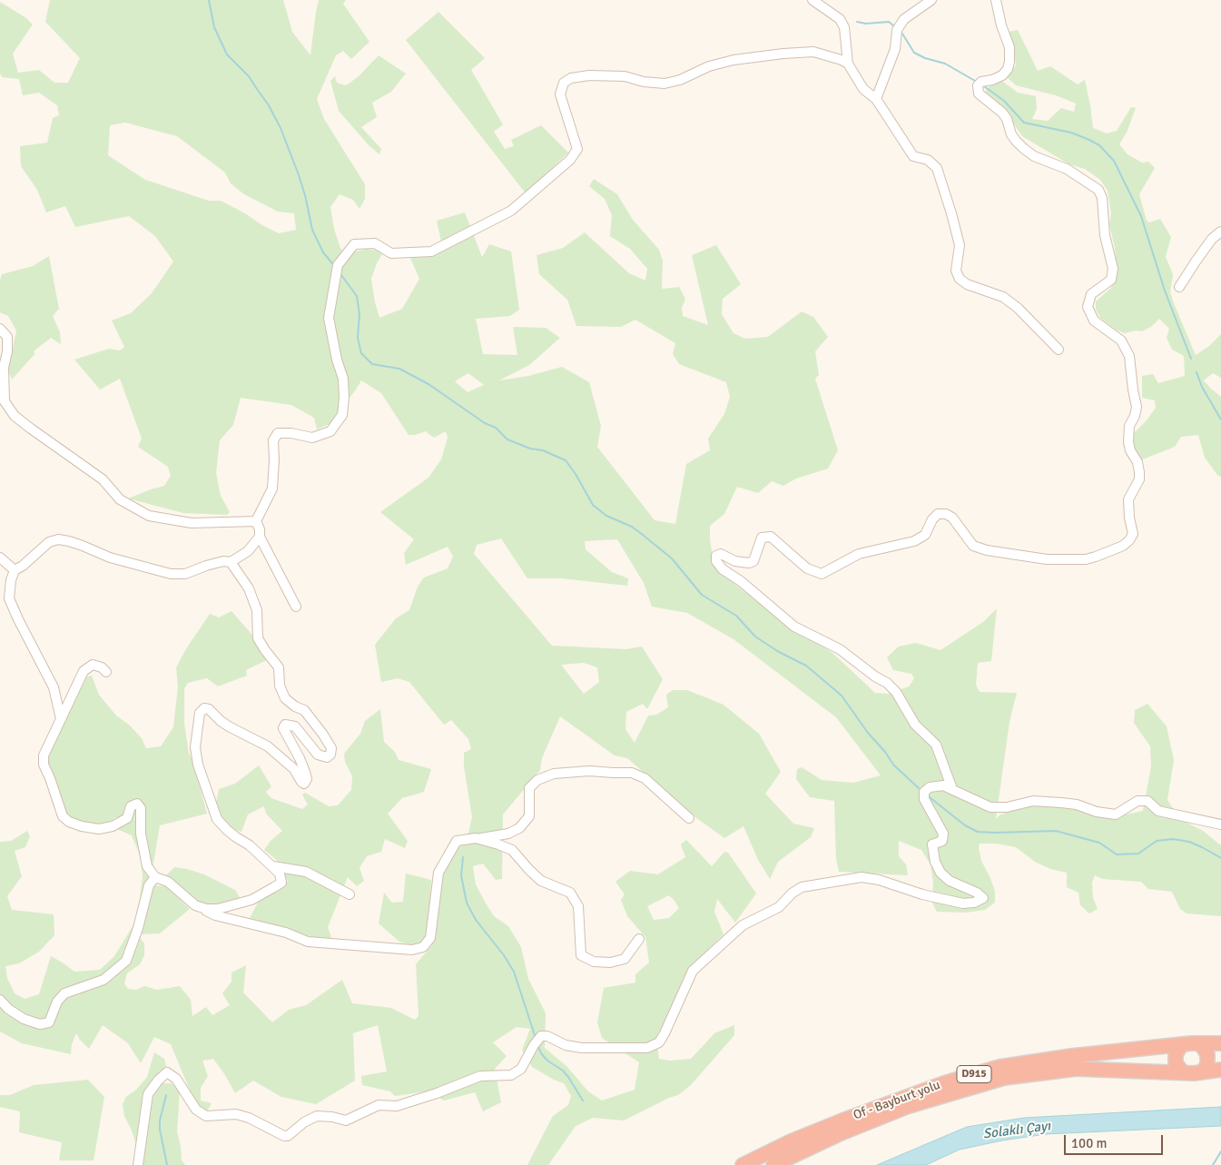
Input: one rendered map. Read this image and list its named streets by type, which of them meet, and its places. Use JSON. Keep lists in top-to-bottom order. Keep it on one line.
{"streets":{"highway":["D915","Of - Bayburt yolu"]},"water":["Solaklı Çayı"],"scale_bar":"100 m"}
